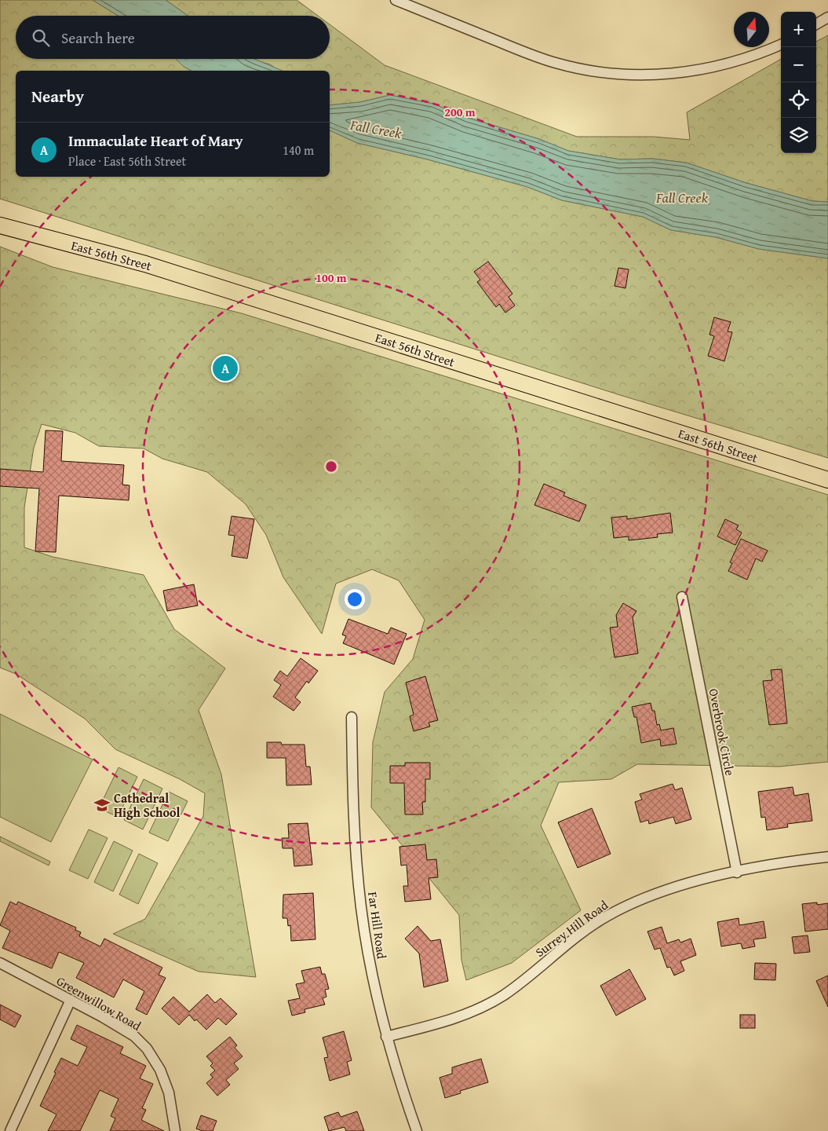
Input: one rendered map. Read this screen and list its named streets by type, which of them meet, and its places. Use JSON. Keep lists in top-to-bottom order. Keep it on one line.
{"streets":{"main road":["East 56th Street"],"street":["Overbrook Circle","Far Hill Road","Surrey Hill Road","Greenwillow Road"]},"crossings":[["Overbrook Circle","Surrey Hill Road"],["Far Hill Road","Surrey Hill Road"]],"water":["Fall Creek"],"places":{"school or university":["Cathedral High School"]},"north":"top","page":{"map_buttons":["+","−"],"search":"Search here","heading":"Nearby","list":[{"mark":"A","name":"Immaculate Heart of Mary","note":"Place · East 56th Street","value":"140 m"}],"pins":"A"},"rings":["200 m","100 m"]}
